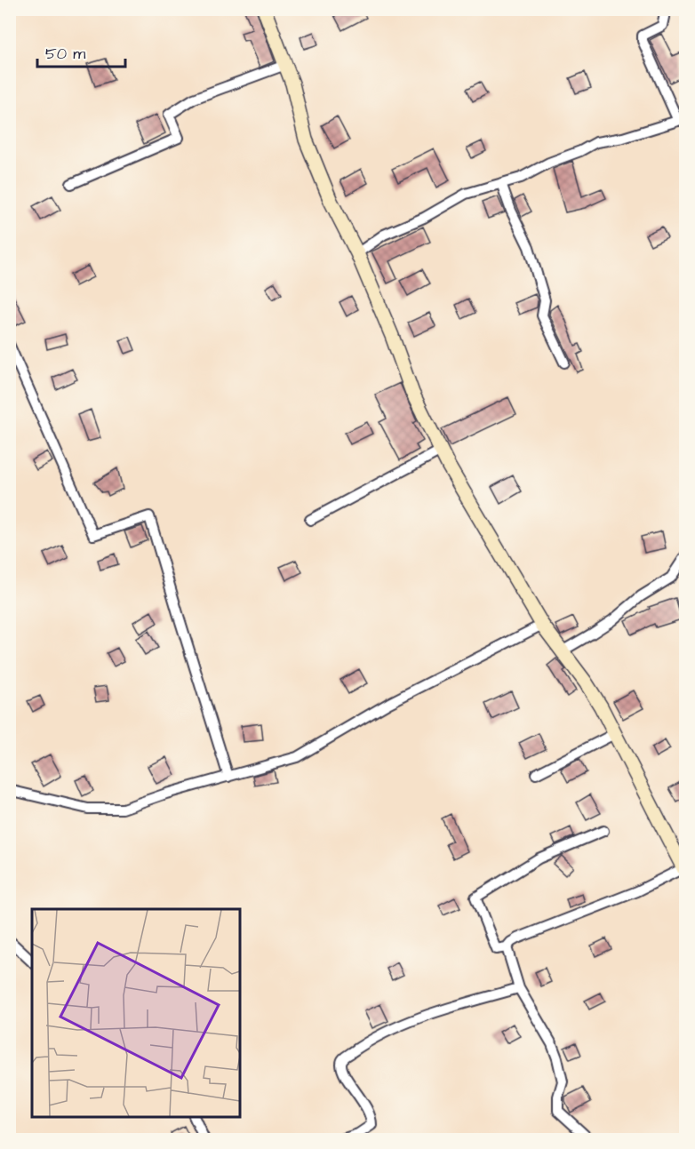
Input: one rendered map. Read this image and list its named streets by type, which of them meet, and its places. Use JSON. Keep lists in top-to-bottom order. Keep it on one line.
{"scale_bar":"50 m"}
